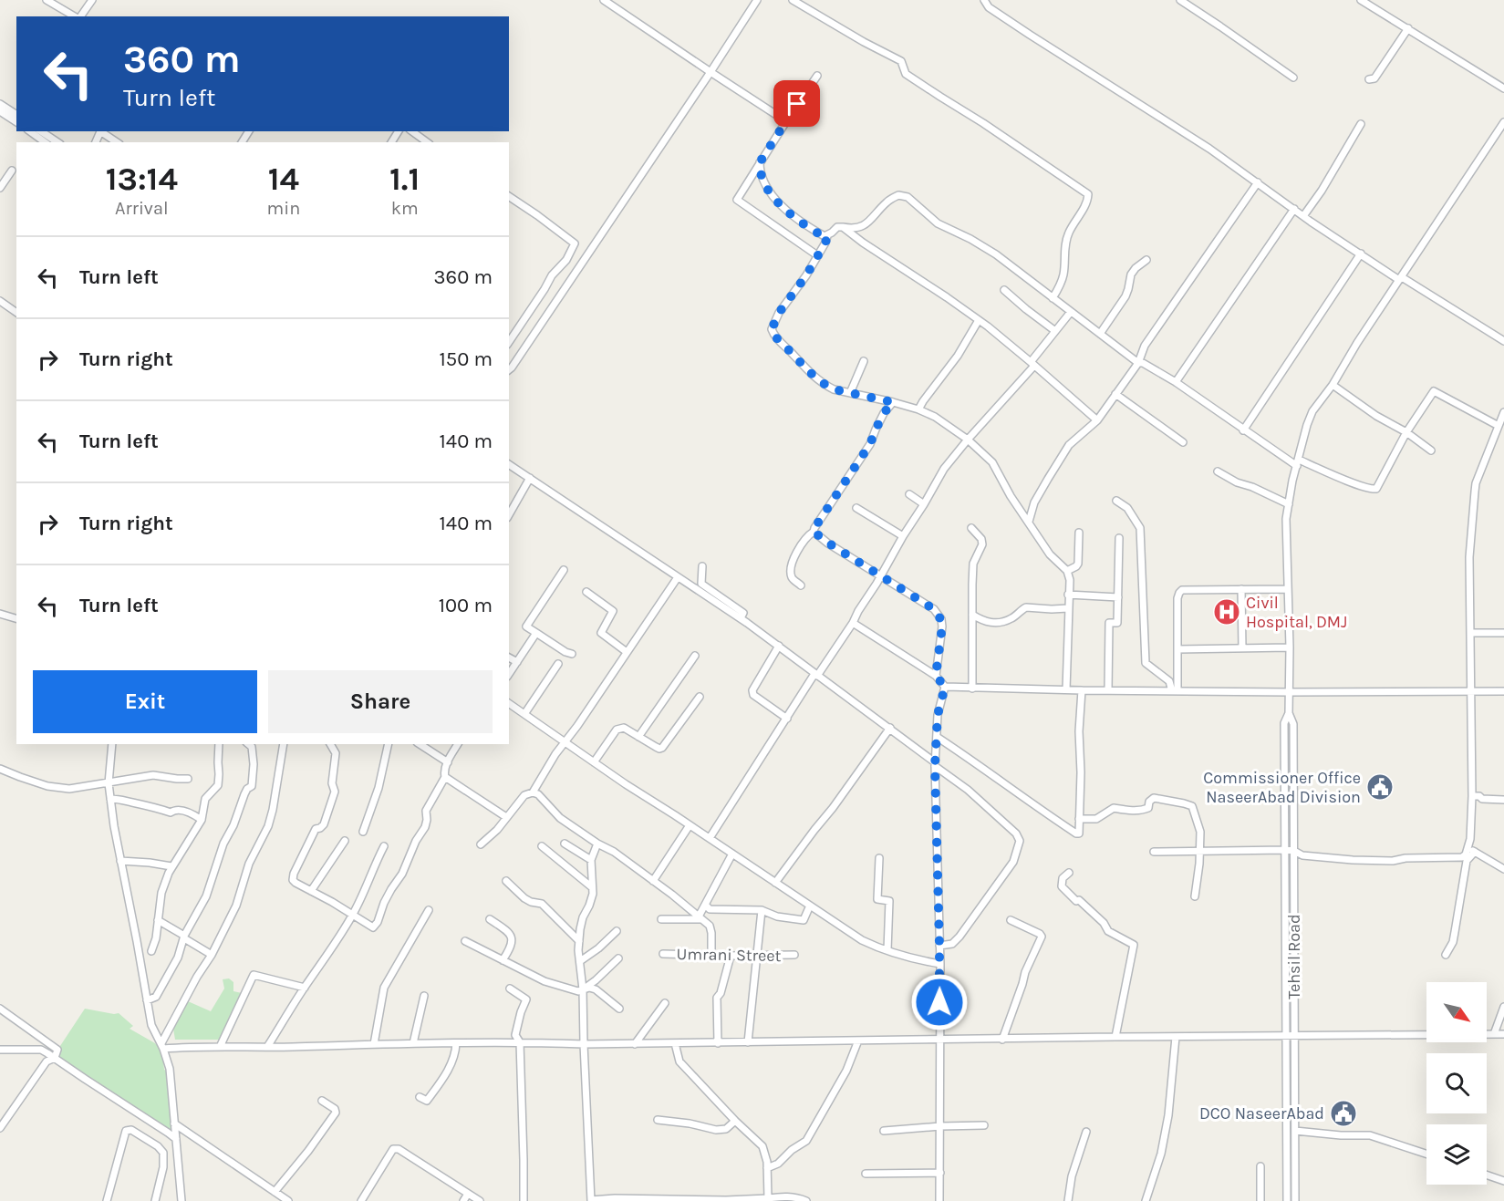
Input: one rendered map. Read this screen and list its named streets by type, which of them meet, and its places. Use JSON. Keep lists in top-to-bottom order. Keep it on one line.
{"streets":{"street":["Umrani Street","Tehsil Road"]},"places":{"hospital":["Civil Hospital, DMJ"],"public building":["Commissioner Office NaseerAbad Division","DCO NaseerAbad"]},"north":"bottom right","page":{"turn":["360 m","Turn left"],"eta":["13:14","Arrival","14","min","1.1","km"],"list":[{"name":"Turn left","value":"360 m"},{"name":"Turn right","value":"150 m"},{"name":"Turn left","value":"140 m"},{"name":"Turn right","value":"140 m"},{"name":"Turn left","value":"100 m"}],"buttons":["Exit","Share"]}}
